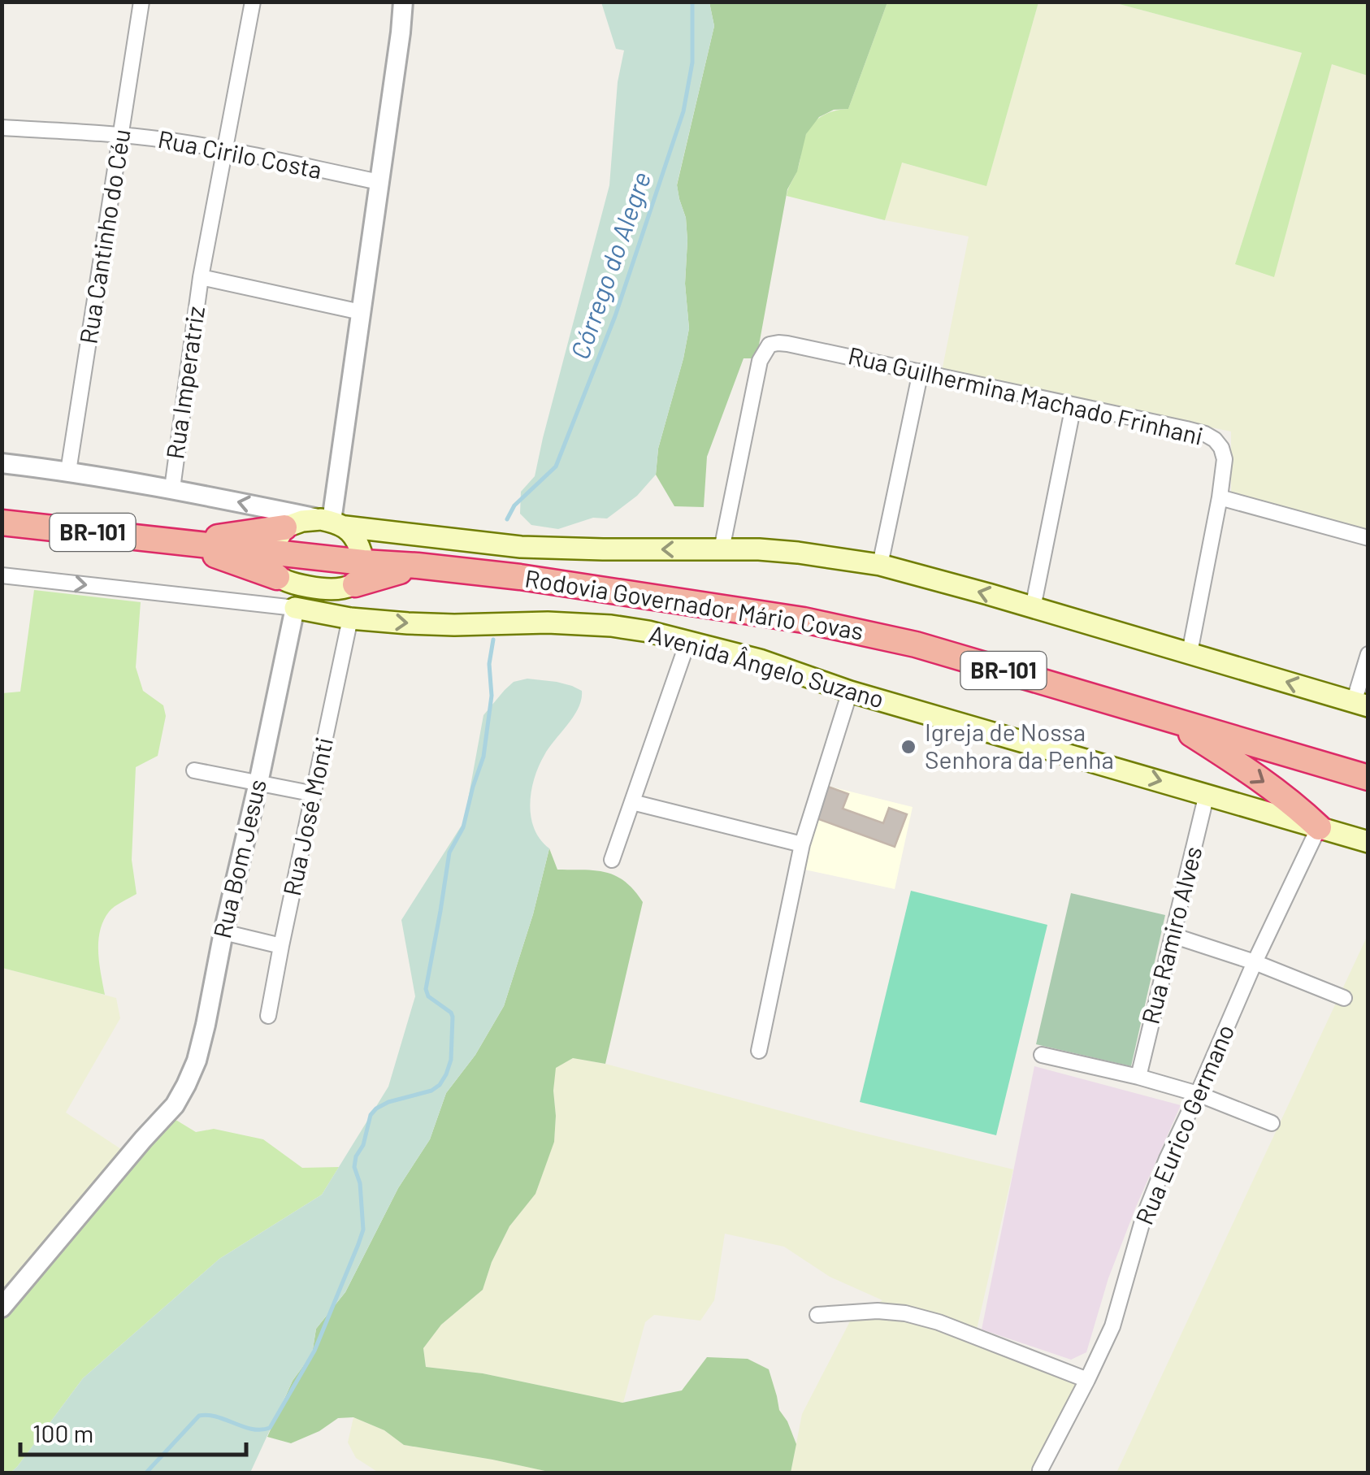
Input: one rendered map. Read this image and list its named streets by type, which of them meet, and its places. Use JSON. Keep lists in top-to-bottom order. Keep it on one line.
{"streets":{"highway":["BR-101","Rodovia Governador Mário Covas"],"main road":["Avenida Ângelo Suzano"],"street":["Rua Cirilo Costa","Rua Cantinho do Céu","Rua Imperatriz","Rua Guilhermina Machado Frinhani","Rua José Monti","Rua Bom Jesus","Rua Ramiro Alves","Rua Eurico Germano"]},"crossings":[["Rua Cirilo Costa","Rua Cantinho do Céu"],["Rua Cirilo Costa","Rua Imperatriz"],["Avenida Ângelo Suzano","Rua José Monti"],["Avenida Ângelo Suzano","Rua Bom Jesus"],["Avenida Ângelo Suzano","Rua Ramiro Alves"],["Avenida Ângelo Suzano","Rua Eurico Germano"]],"water":["Córrego do Alegre"],"places":["Igreja de Nossa Senhora da Penha"],"scale_bar":"100 m"}
